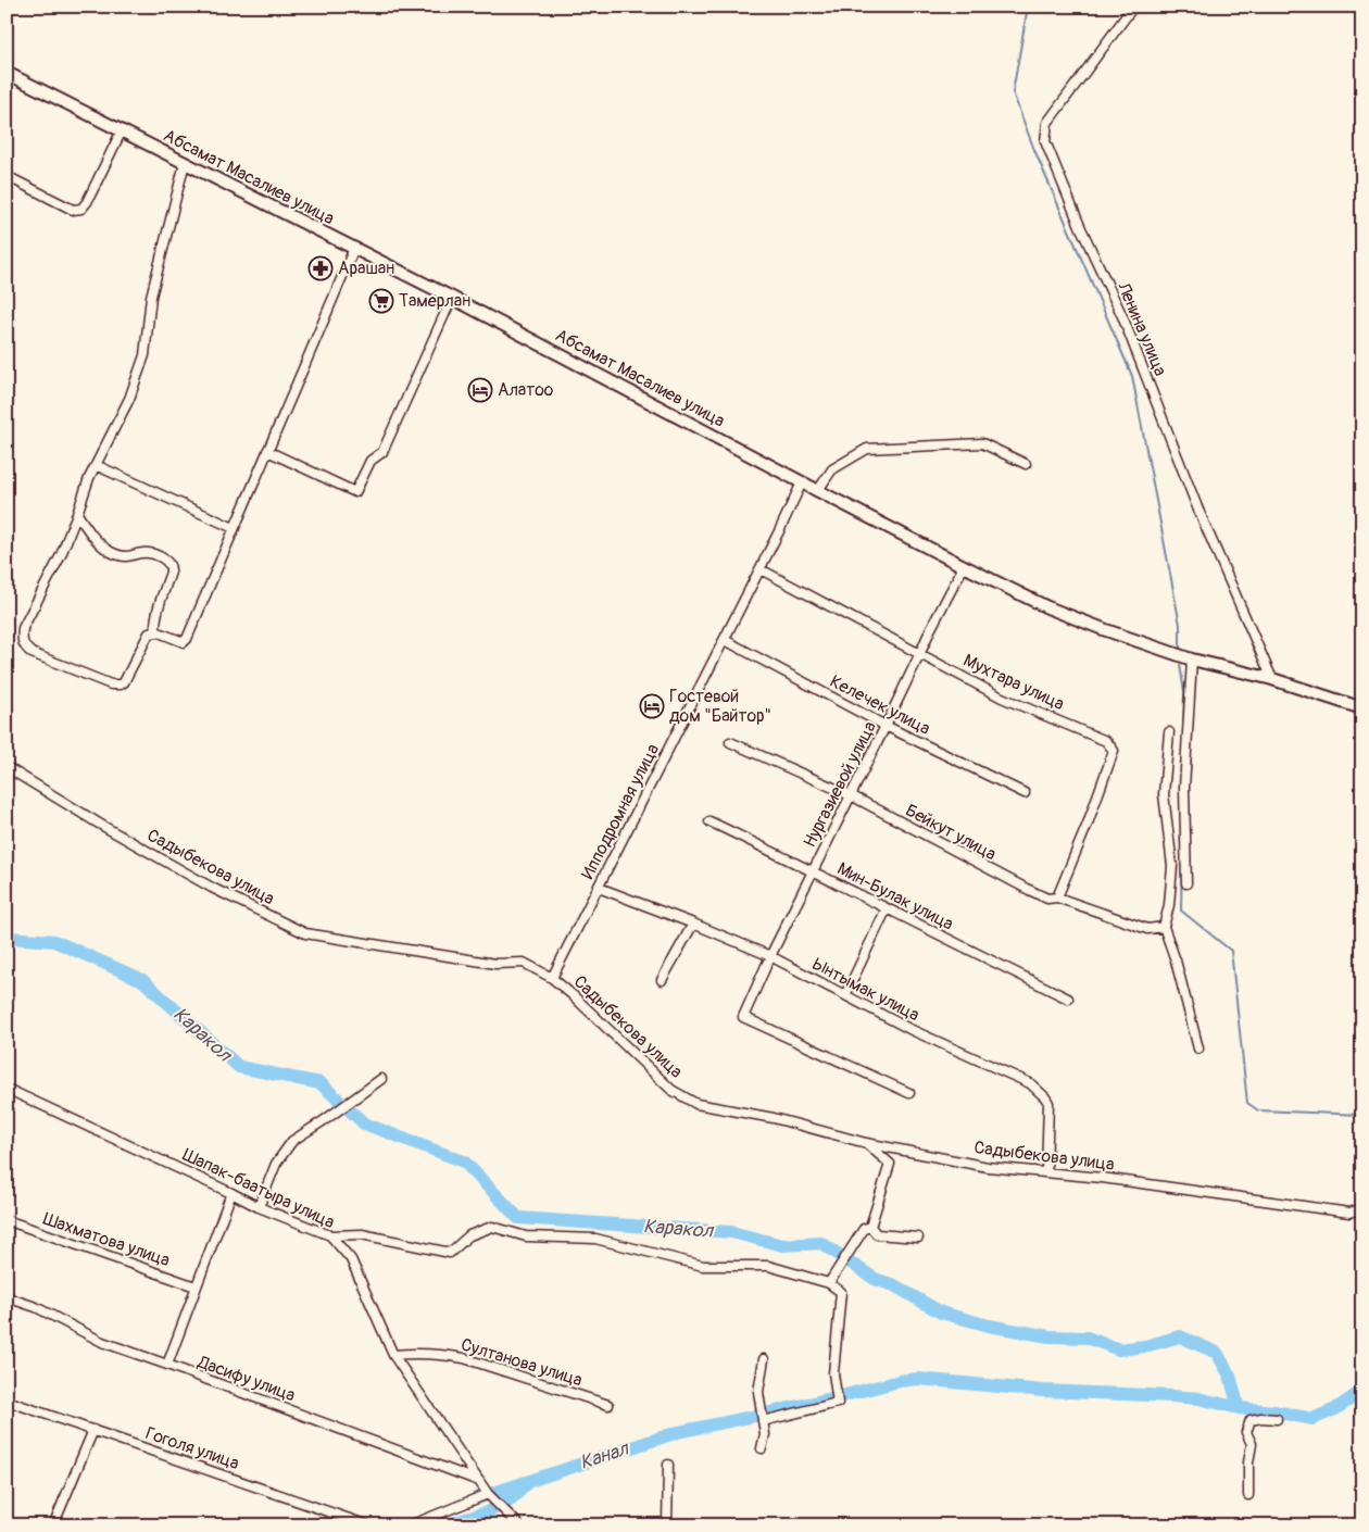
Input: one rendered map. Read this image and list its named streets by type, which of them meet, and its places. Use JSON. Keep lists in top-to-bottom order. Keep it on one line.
{"streets":{"street":["Абсамат Масалиев улица","Ленина улица","Мухтара улица","Келечек улица","Нургазиевой улица","Ипподромная улица","Бейкут улица","Садыбекова улица","Мин-Булак улица","Ынтымак улица","Шапак-баатыра улица","Шахматова улица","Султанова улица","Дасифу улица","Гоголя улица"]},"crossings":[["Абсамат Масалиев улица","Ленина улица"],["Абсамат Масалиев улица","Нургазиевой улица"],["Абсамат Масалиев улица","Ипподромная улица"],["Мухтара улица","Нургазиевой улица"],["Мухтара улица","Ипподромная улица"],["Мухтара улица","Бейкут улица"],["Келечек улица","Нургазиевой улица"],["Келечек улица","Ипподромная улица"],["Нургазиевой улица","Бейкут улица"],["Нургазиевой улица","Мин-Булак улица"],["Нургазиевой улица","Ынтымак улица"],["Ипподромная улица","Садыбекова улица"],["Ипподромная улица","Ынтымак улица"],["Садыбекова улица","Ынтымак улица"],["Шапак-баатыра улица","Султанова улица"],["Шапак-баатыра улица","Дасифу улица"]],"water":["Каракол","Канал"],"places":{"pharmacy":["Арашан"],"supermarket":["Тамерлан"],"hotel":["Алатоо","Гостевой дом \"Байтор\""]}}
